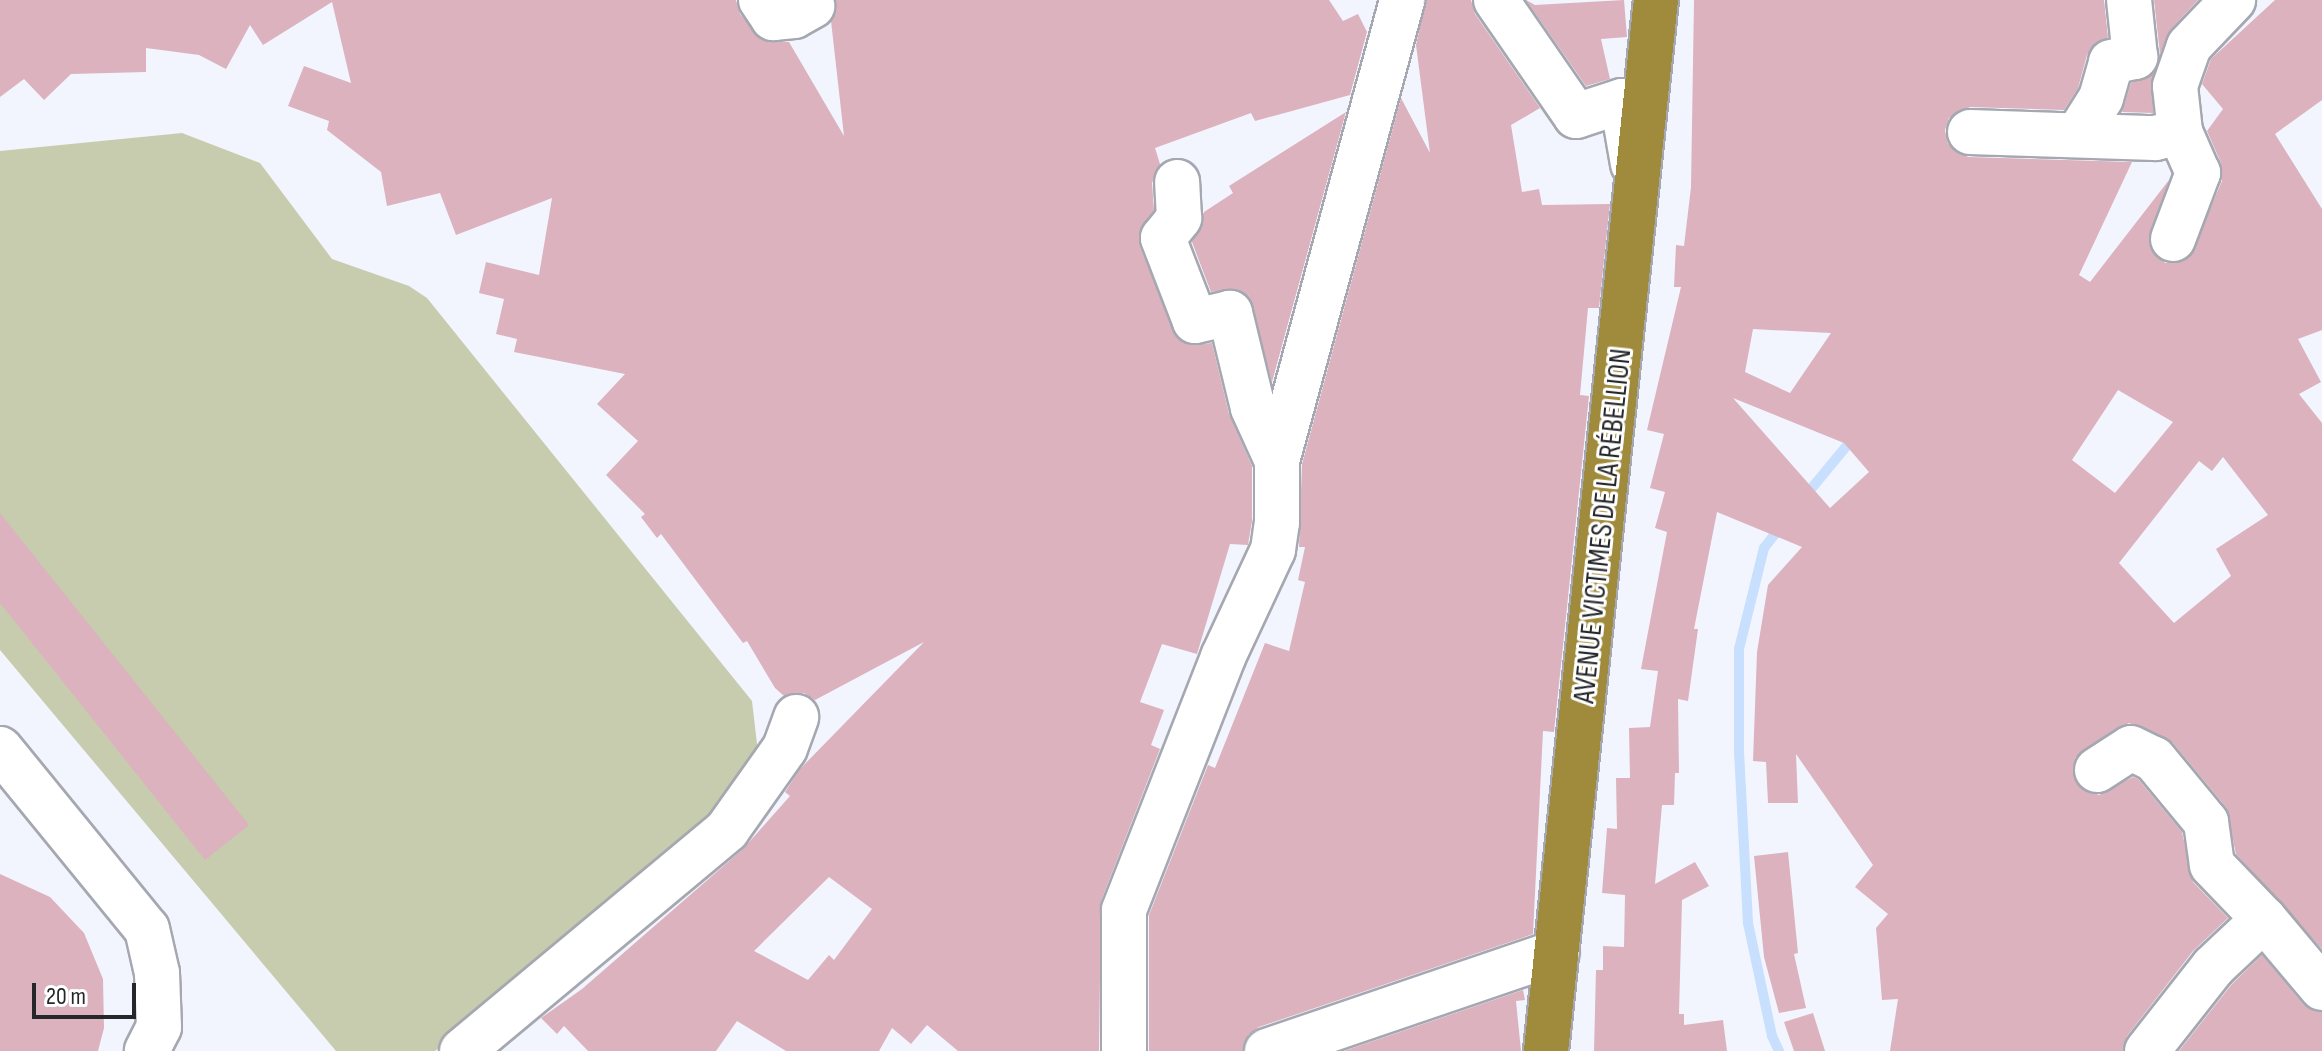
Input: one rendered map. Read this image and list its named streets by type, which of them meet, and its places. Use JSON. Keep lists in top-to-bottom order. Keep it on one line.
{"streets":{"highway":["AVENUE VICTIMES DE LA RÉBELLION"]},"scale_bar":"20 m"}
